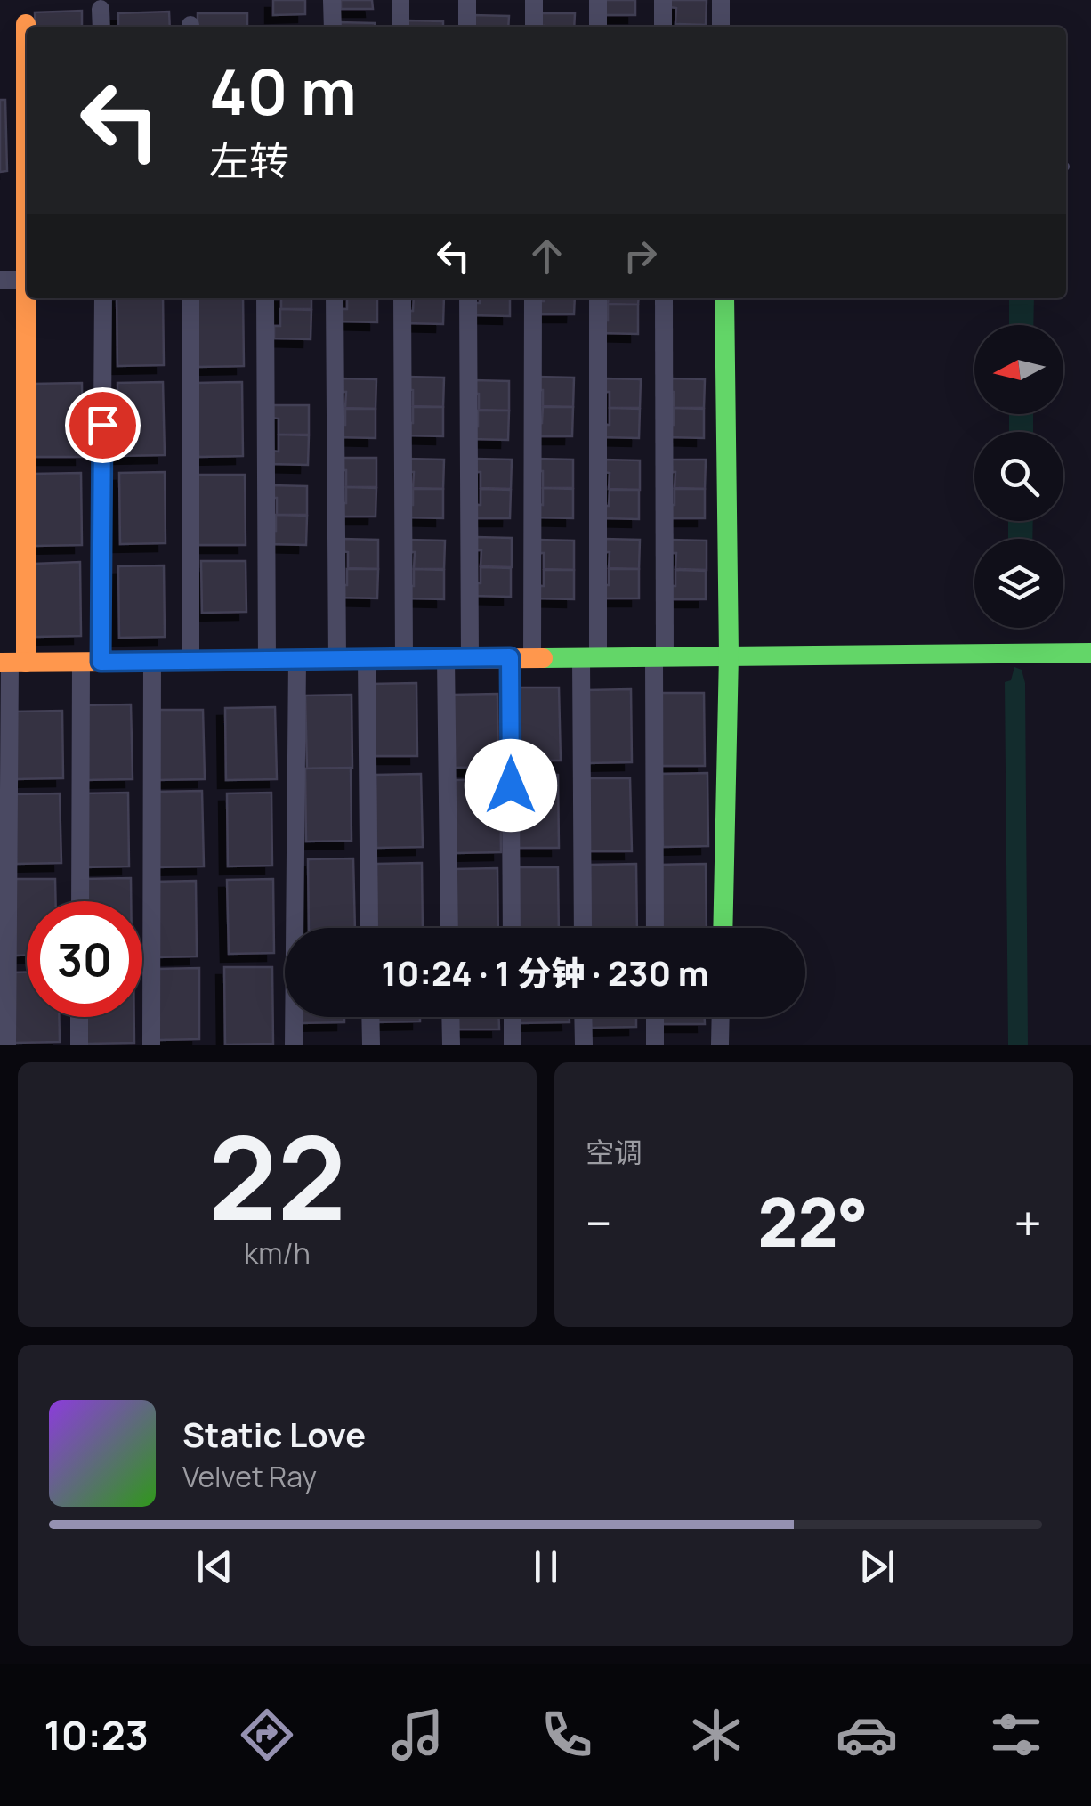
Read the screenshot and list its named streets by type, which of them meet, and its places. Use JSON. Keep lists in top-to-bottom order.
{
  "north": "left",
  "page": {
    "turn": ["40 m", "左转"],
    "limit": "30",
    "trip": "10:24 · 1 分钟 · 230 m",
    "tile": [
      ["22", "km/h"],
      "空调"
    ],
    "heat": ["−", "22°", "+"],
    "song": ["Static Love", "Velvet Ray"],
    "tabs": "10:23"
  }
}
